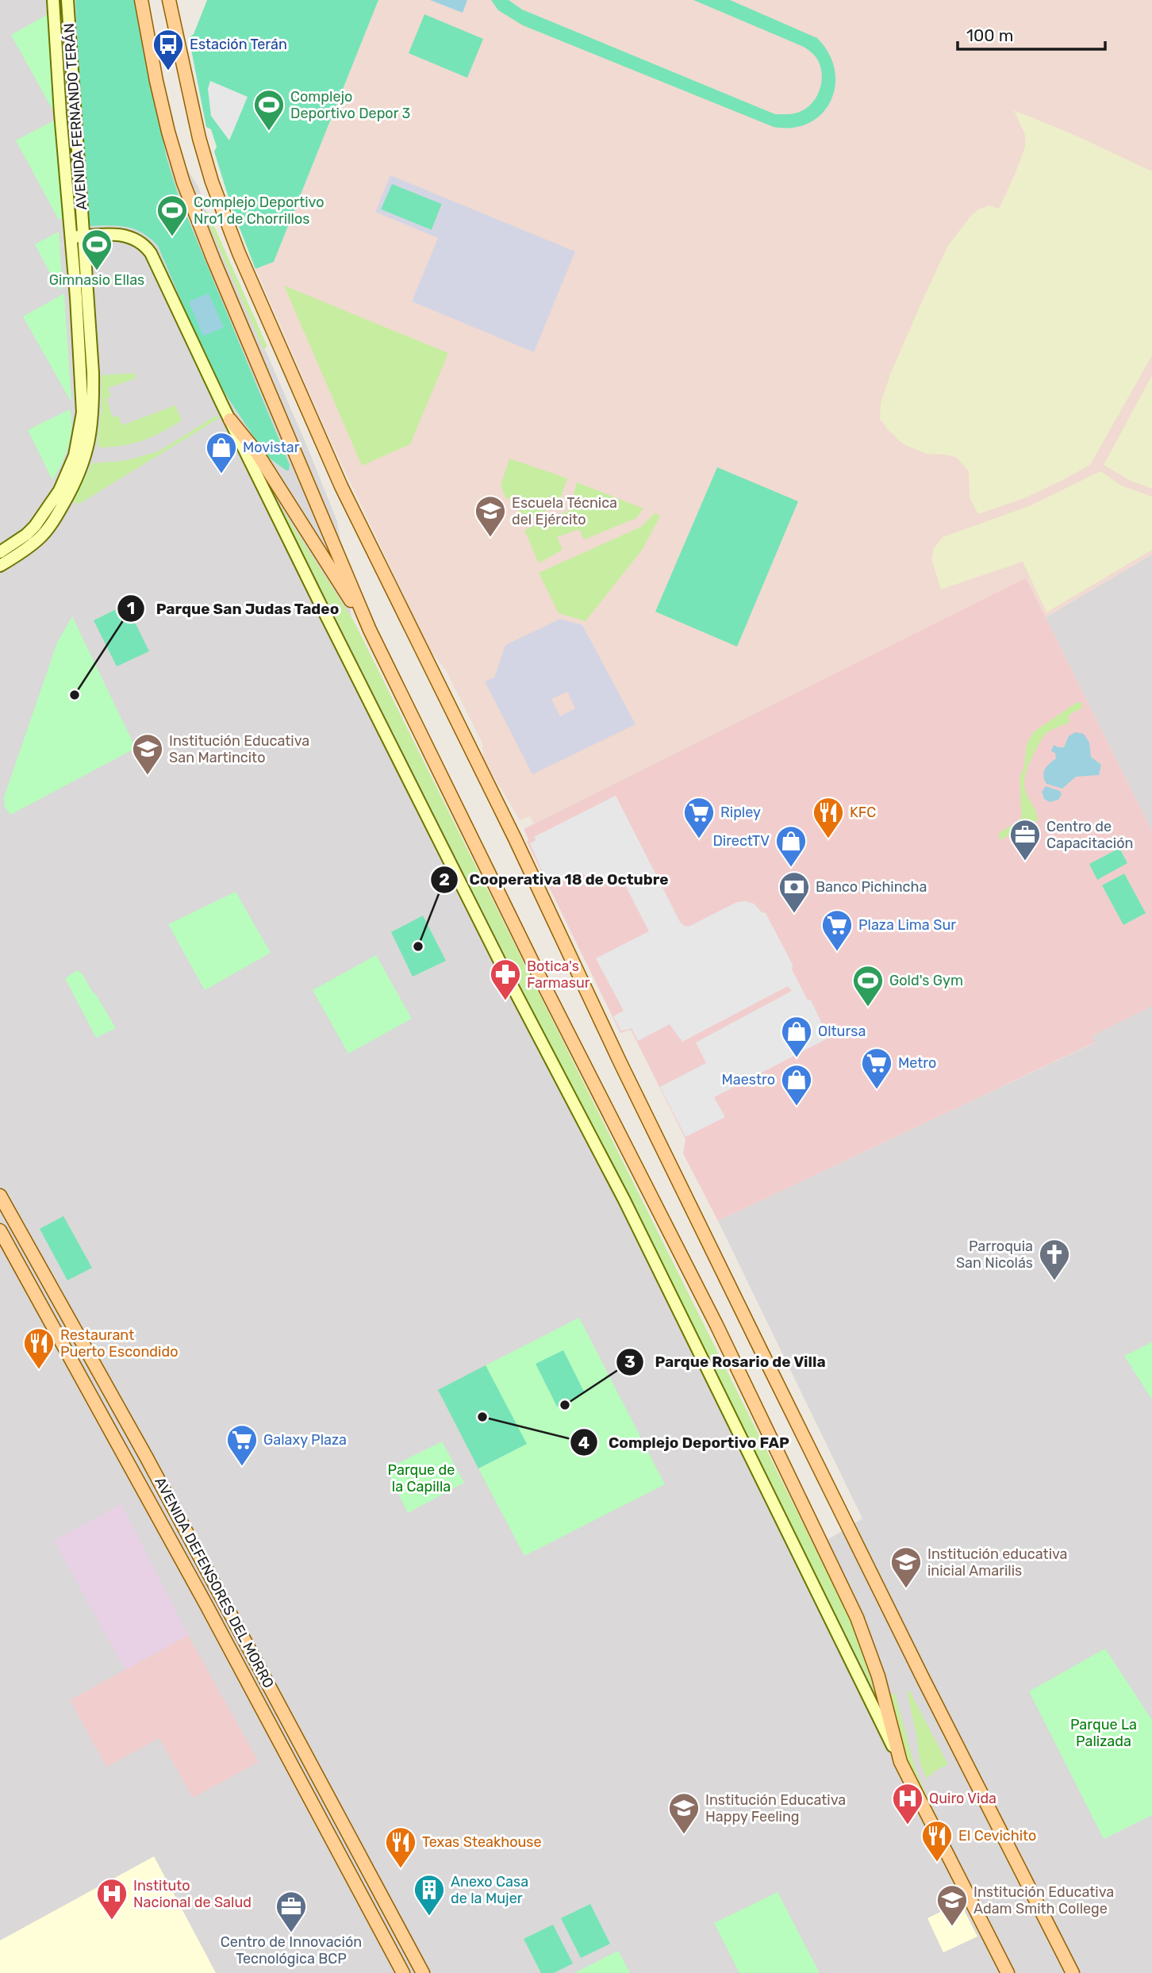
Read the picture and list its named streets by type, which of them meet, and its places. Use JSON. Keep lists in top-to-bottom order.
{
  "streets": {
    "main road": ["AVENIDA FERNANDO TERÁN", "AVENIDA DEFENSORES DEL MORRO"]
  },
  "parks": ["Parque de la Capilla", "Parque La Palizada"],
  "places": {
    "bus stop": ["Estación Terán"],
    "sports": [
      "Complejo Deportivo Depor 3",
      "Complejo Deportivo Nro1 de Chorrillos",
      "Gimnasio Ellas",
      "Gold's Gym"
    ],
    "shop": [
      "Movistar",
      "DirectTV",
      "Oltursa",
      "Maestro"
    ],
    "school or university": [
      "Escuela Técnica del Ejército",
      "Institución Educativa San Martincito",
      "Institución educativa inicial Amarilis",
      "Institución Educativa Happy Feeling",
      "Institución Educativa Adam Smith College"
    ],
    "other": [
      "Parque San Judas Tadeo",
      "Cooperativa 18 de Octubre",
      "Parque Rosario de Villa",
      "Complejo Deportivo FAP"
    ],
    "supermarket": [
      "Ripley",
      "Plaza Lima Sur",
      "Metro",
      "Galaxy Plaza"
    ],
    "restaurant": [
      "KFC",
      "Restaurant Puerto Escondido",
      "El Cevichito",
      "Texas Steakhouse"
    ],
    "office": ["Centro de Capacitación", "Centro de Innovación Tecnológica BCP"],
    "bank": ["Banco Pichincha"],
    "pharmacy": ["Botica's Farmasur"],
    "church": ["Parroquia San Nicolás"],
    "hospital": ["Quiro Vida", "Instituto Nacional de Salud"],
    "building": ["Anexo Casa de la Mujer"]
  },
  "scale_bar": "100 m"
}
